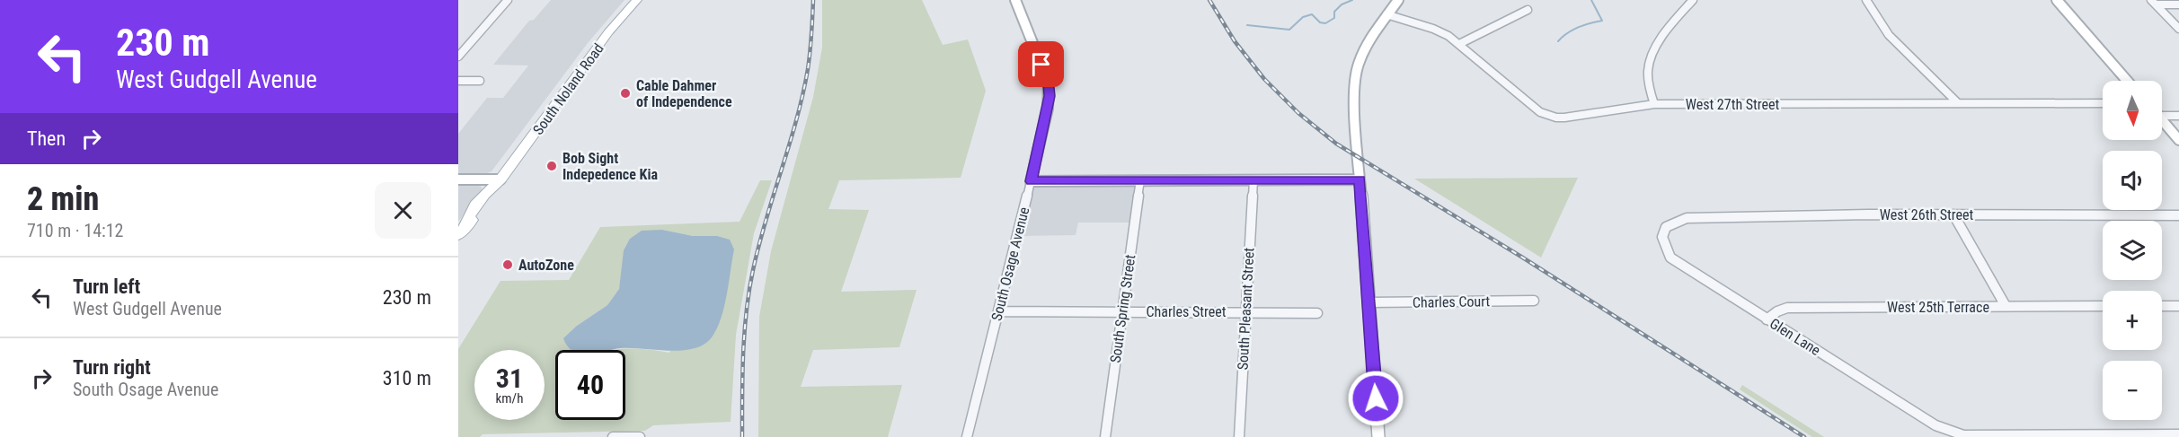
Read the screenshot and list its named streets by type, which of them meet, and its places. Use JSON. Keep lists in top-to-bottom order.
{
  "streets": {
    "main road": ["South Noland Road"],
    "street": [
      "West 27th Street",
      "West 26th Street",
      "South Osage Avenue",
      "Charles Court",
      "West 25th Terrace",
      "South Spring Street",
      "South Pleasant Street",
      "Charles Street",
      "Glen Lane"
    ]
  },
  "crossings": [
    ["West 26th Street", "Glen Lane"],
    ["South Osage Avenue", "Charles Street"],
    ["West 25th Terrace", "Glen Lane"],
    ["South Spring Street", "Charles Street"],
    ["South Pleasant Street", "Charles Street"]
  ],
  "places": ["Cable Dahmer of Independence", "Bob Sight Indepedence Kia", "AutoZone"],
  "north": "bottom",
  "page": {
    "turn": ["230 m", "West Gudgell Avenue"],
    "map_buttons": ["+", "−"],
    "then": "Then",
    "heading": ["2 min", "710 m · 14:12"],
    "list": [
      {
        "name": "Turn left",
        "note": "West Gudgell Avenue",
        "value": "230 m"
      },
      {
        "name": "Turn right",
        "note": "South Osage Avenue",
        "value": "310 m"
      }
    ],
    "speed": "31 km/h",
    "limit": "40"
  }
}
